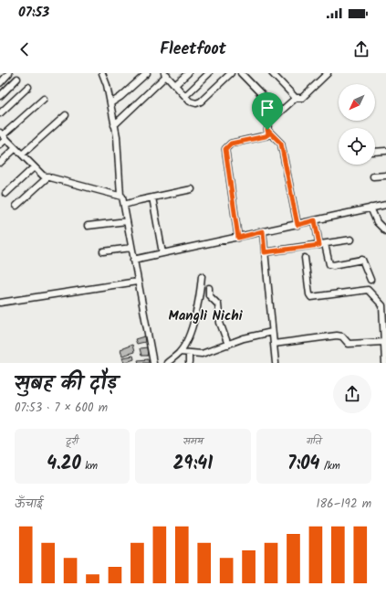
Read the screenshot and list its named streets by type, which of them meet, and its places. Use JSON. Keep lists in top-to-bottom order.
{
  "districts": ["Mangli Nichi"],
  "north": "bottom left",
  "page": {
    "status": "07:53",
    "header": "Fleetfoot",
    "heading": ["सुबह की दौड़", "07:53 · 7 × 600 m"],
    "stats": [
      ["दूरी", "4.20 km"],
      ["समय", "29:41"],
      ["गति", "7:04 /km"]
    ],
    "chart": ["ऊँचाई", "186–192 m"]
  }
}
